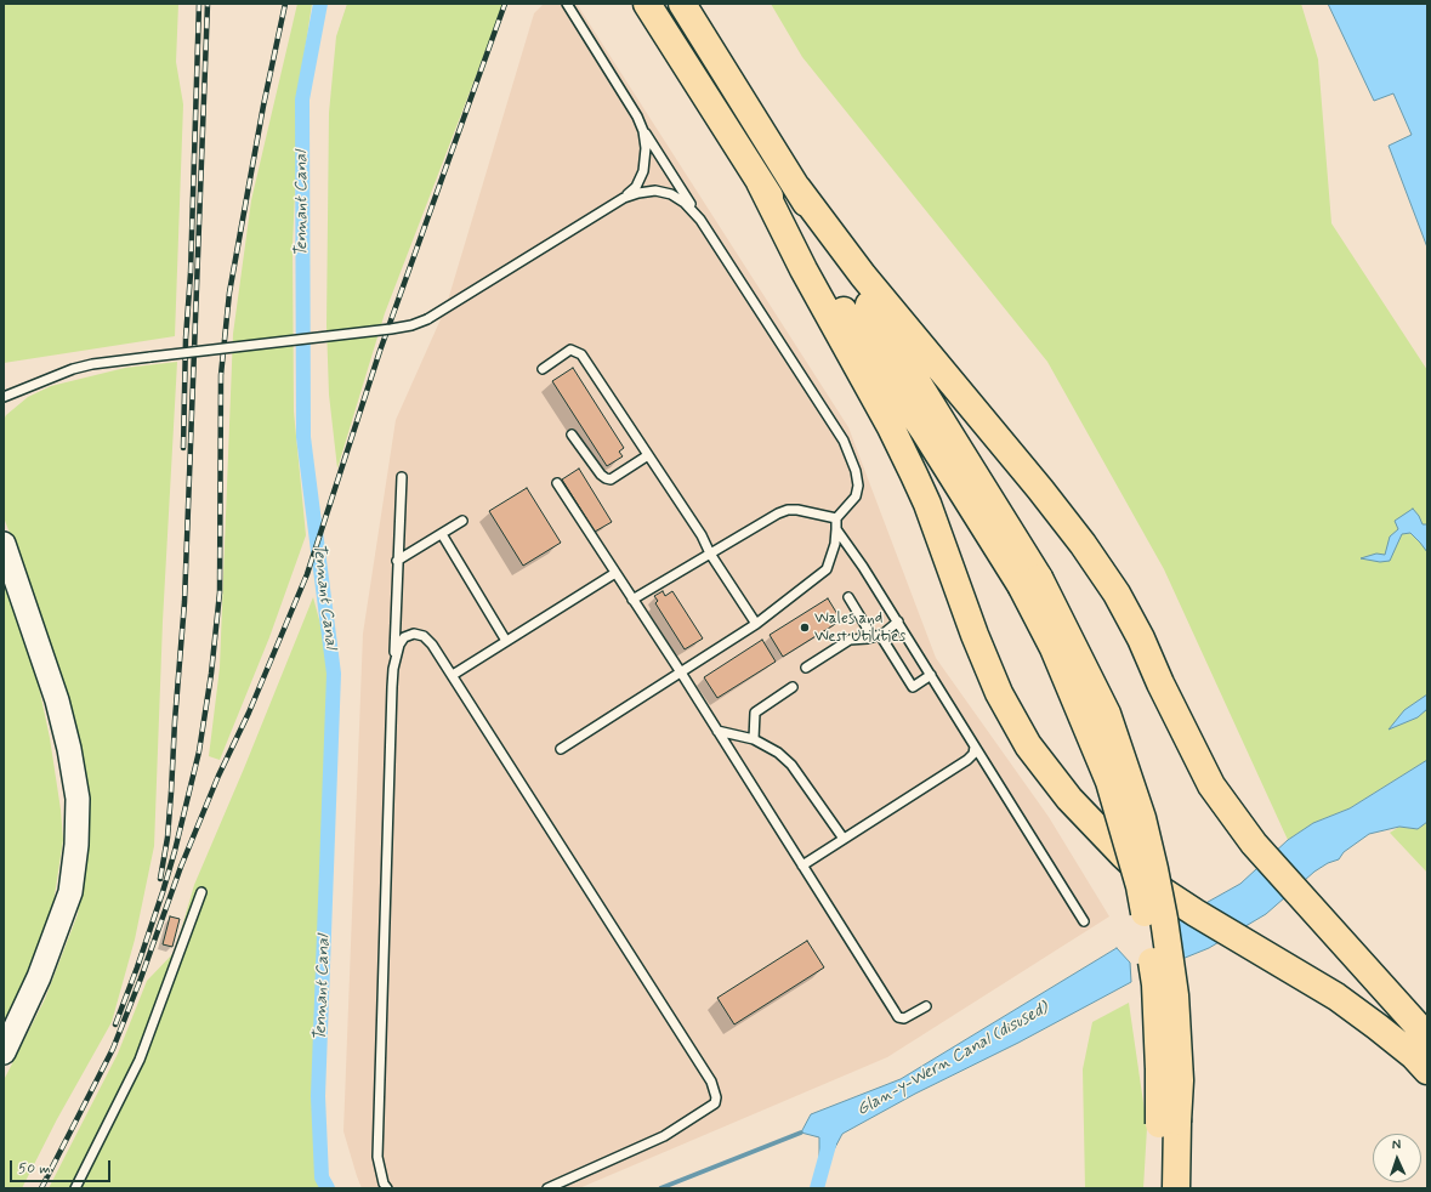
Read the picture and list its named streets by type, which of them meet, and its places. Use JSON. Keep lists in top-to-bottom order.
{
  "water": ["Tennant Canal", "Glan-y-Wern Canal (disused)"],
  "places": ["Wales and West Utilities"],
  "scale_bar": "50 m",
  "north": "top"
}
